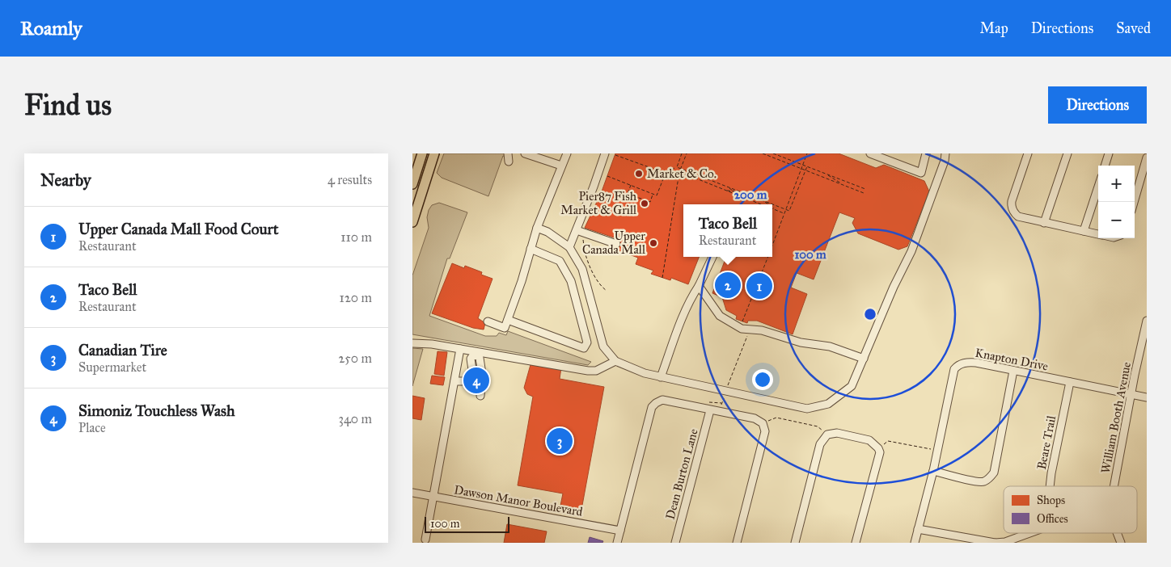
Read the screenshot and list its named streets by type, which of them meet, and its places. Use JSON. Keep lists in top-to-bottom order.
{
  "streets": {
    "street": [
      "Knapton Drive",
      "William Booth Avenue",
      "Beare Trail",
      "Dean Burton Lane",
      "Dawson Manor Boulevard"
    ]
  },
  "crossings": [
    ["Knapton Drive", "William Booth Avenue"],
    ["Knapton Drive", "Beare Trail"]
  ],
  "places": ["Market & Co.", "Pier87 Fish Market & Grill", "Upper Canada Mall"],
  "legend": ["Shops", "Offices"],
  "scale_bar": "100 m",
  "page": {
    "header": "Roamly",
    "nav": ["Map", "Directions", "Saved"],
    "buttons": "Directions",
    "title": "Find us",
    "heading": ["Nearby", "4 results"],
    "map_buttons": ["+", "−"],
    "popup": ["Taco Bell", "Restaurant"],
    "list": [
      {
        "mark": "1",
        "name": "Upper Canada Mall Food Court",
        "note": "Restaurant",
        "value": "110 m"
      },
      {
        "mark": "2",
        "name": "Taco Bell",
        "note": "Restaurant",
        "value": "120 m"
      },
      {
        "mark": "3",
        "name": "Canadian Tire",
        "note": "Supermarket",
        "value": "250 m"
      },
      {
        "mark": "4",
        "name": "Simoniz Touchless Wash",
        "note": "Place",
        "value": "340 m"
      }
    ],
    "pins": [
      "2",
      "1",
      "4",
      "3"
    ],
    "scale": "100 m"
  },
  "rings": ["200 m", "100 m"]
}
